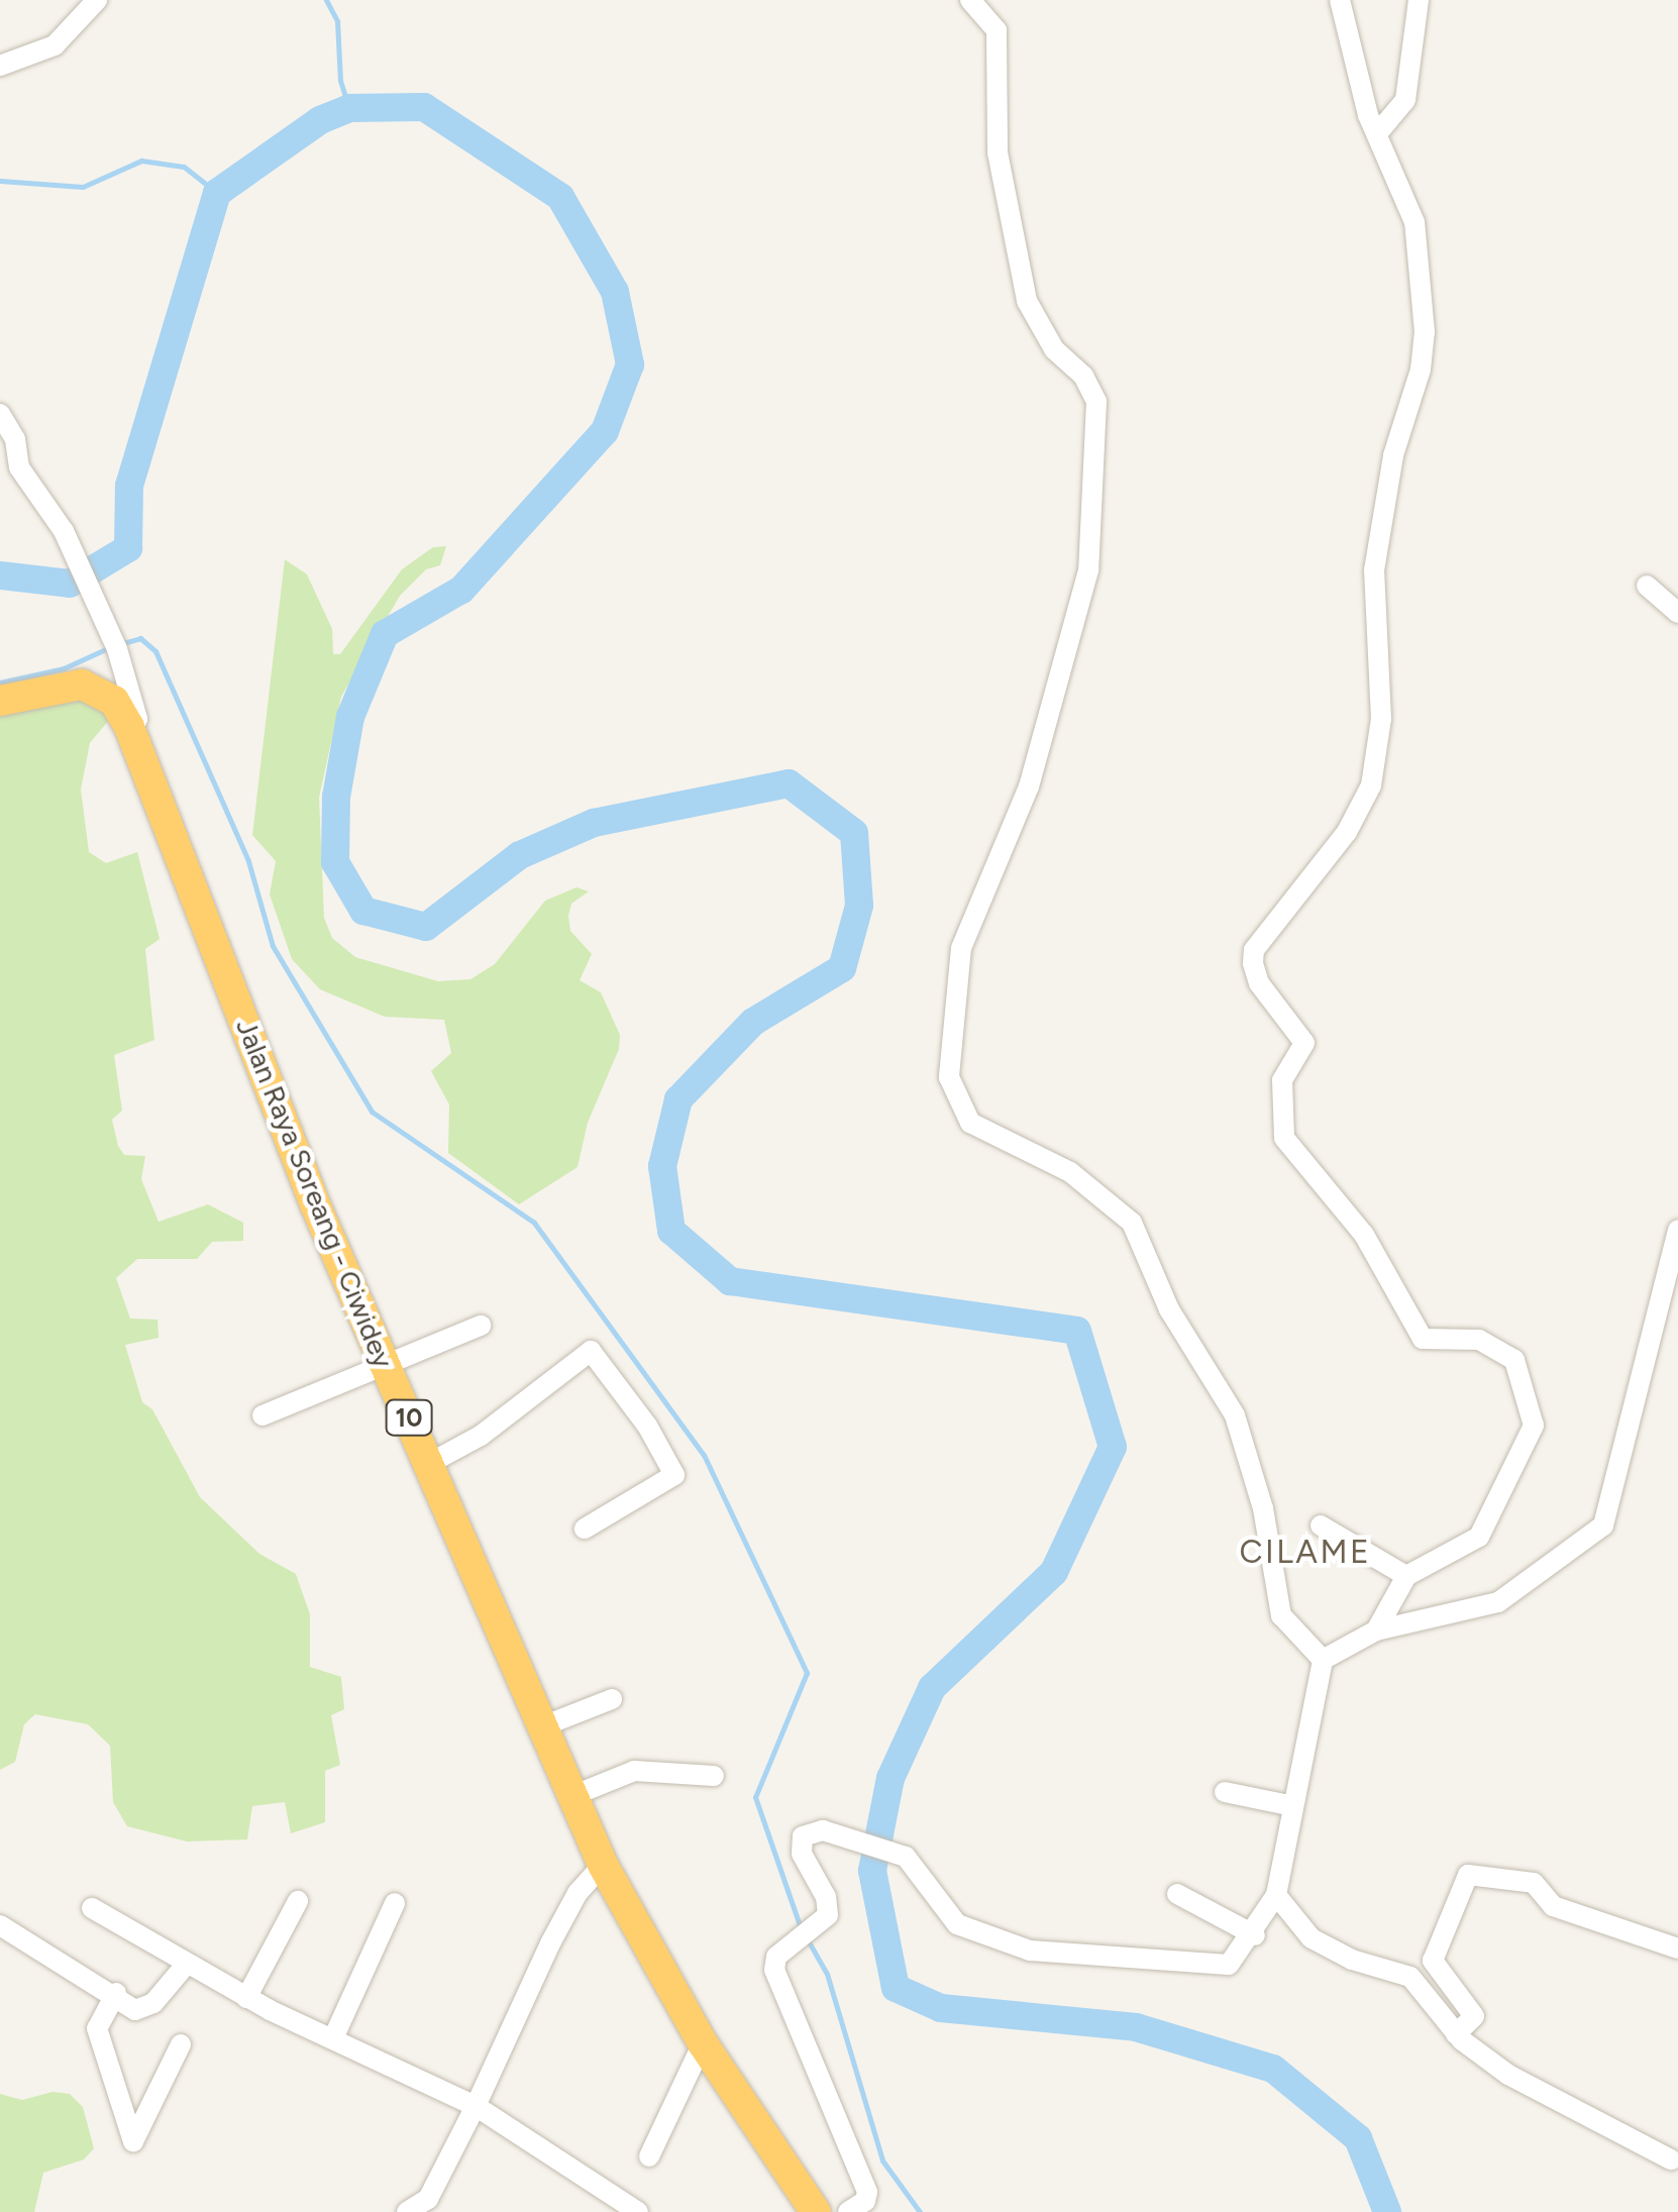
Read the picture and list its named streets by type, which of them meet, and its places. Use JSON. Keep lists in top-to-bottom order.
{
  "streets": {
    "highway": ["Jalan Raya Soreang - Ciwidey", "10"]
  },
  "districts": ["CILAME"]
}
